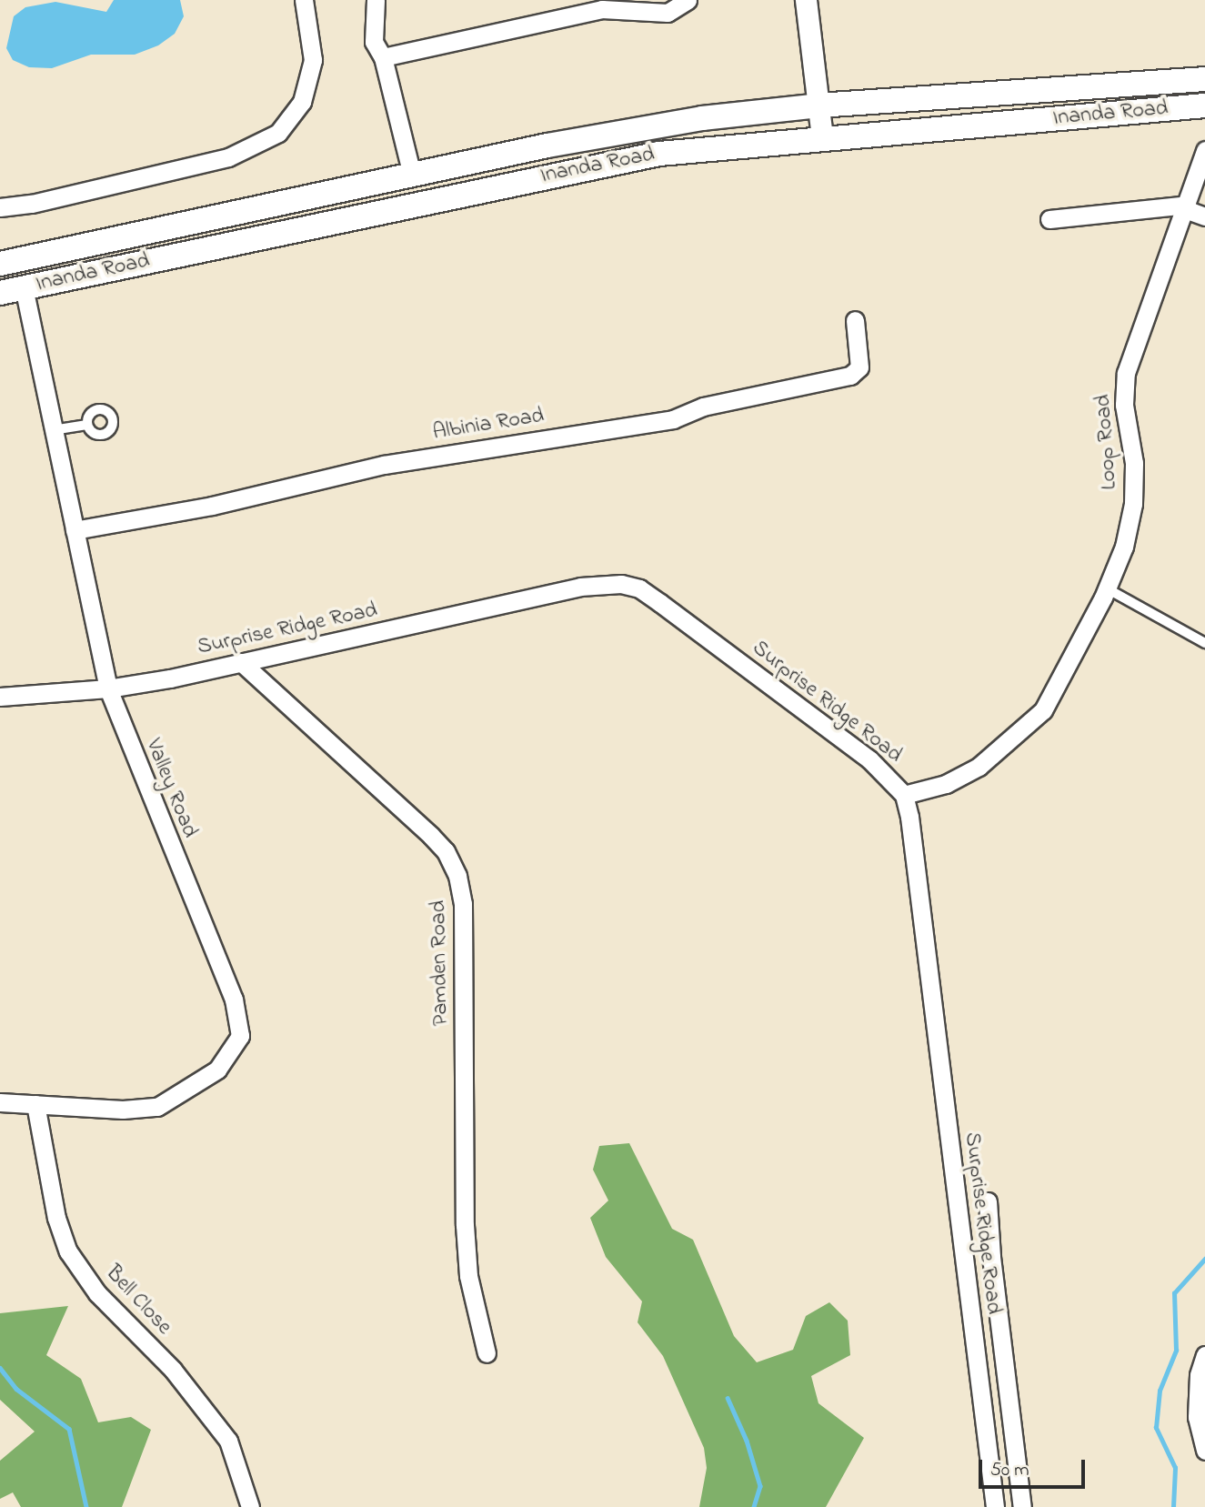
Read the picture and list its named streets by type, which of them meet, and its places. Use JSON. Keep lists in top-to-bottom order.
{
  "streets": {
    "main road": ["Inanda Road"],
    "street": [
      "Albinia Road",
      "Loop Road",
      "Surprise Ridge Road",
      "Valley Road",
      "Pamden Road",
      "Bell Close"
    ]
  },
  "crossings": [
    ["Inanda Road", "Valley Road"],
    ["Albinia Road", "Valley Road"],
    ["Loop Road", "Surprise Ridge Road"],
    ["Surprise Ridge Road", "Valley Road"],
    ["Surprise Ridge Road", "Pamden Road"],
    ["Valley Road", "Bell Close"]
  ],
  "scale_bar": "50 m"
}
